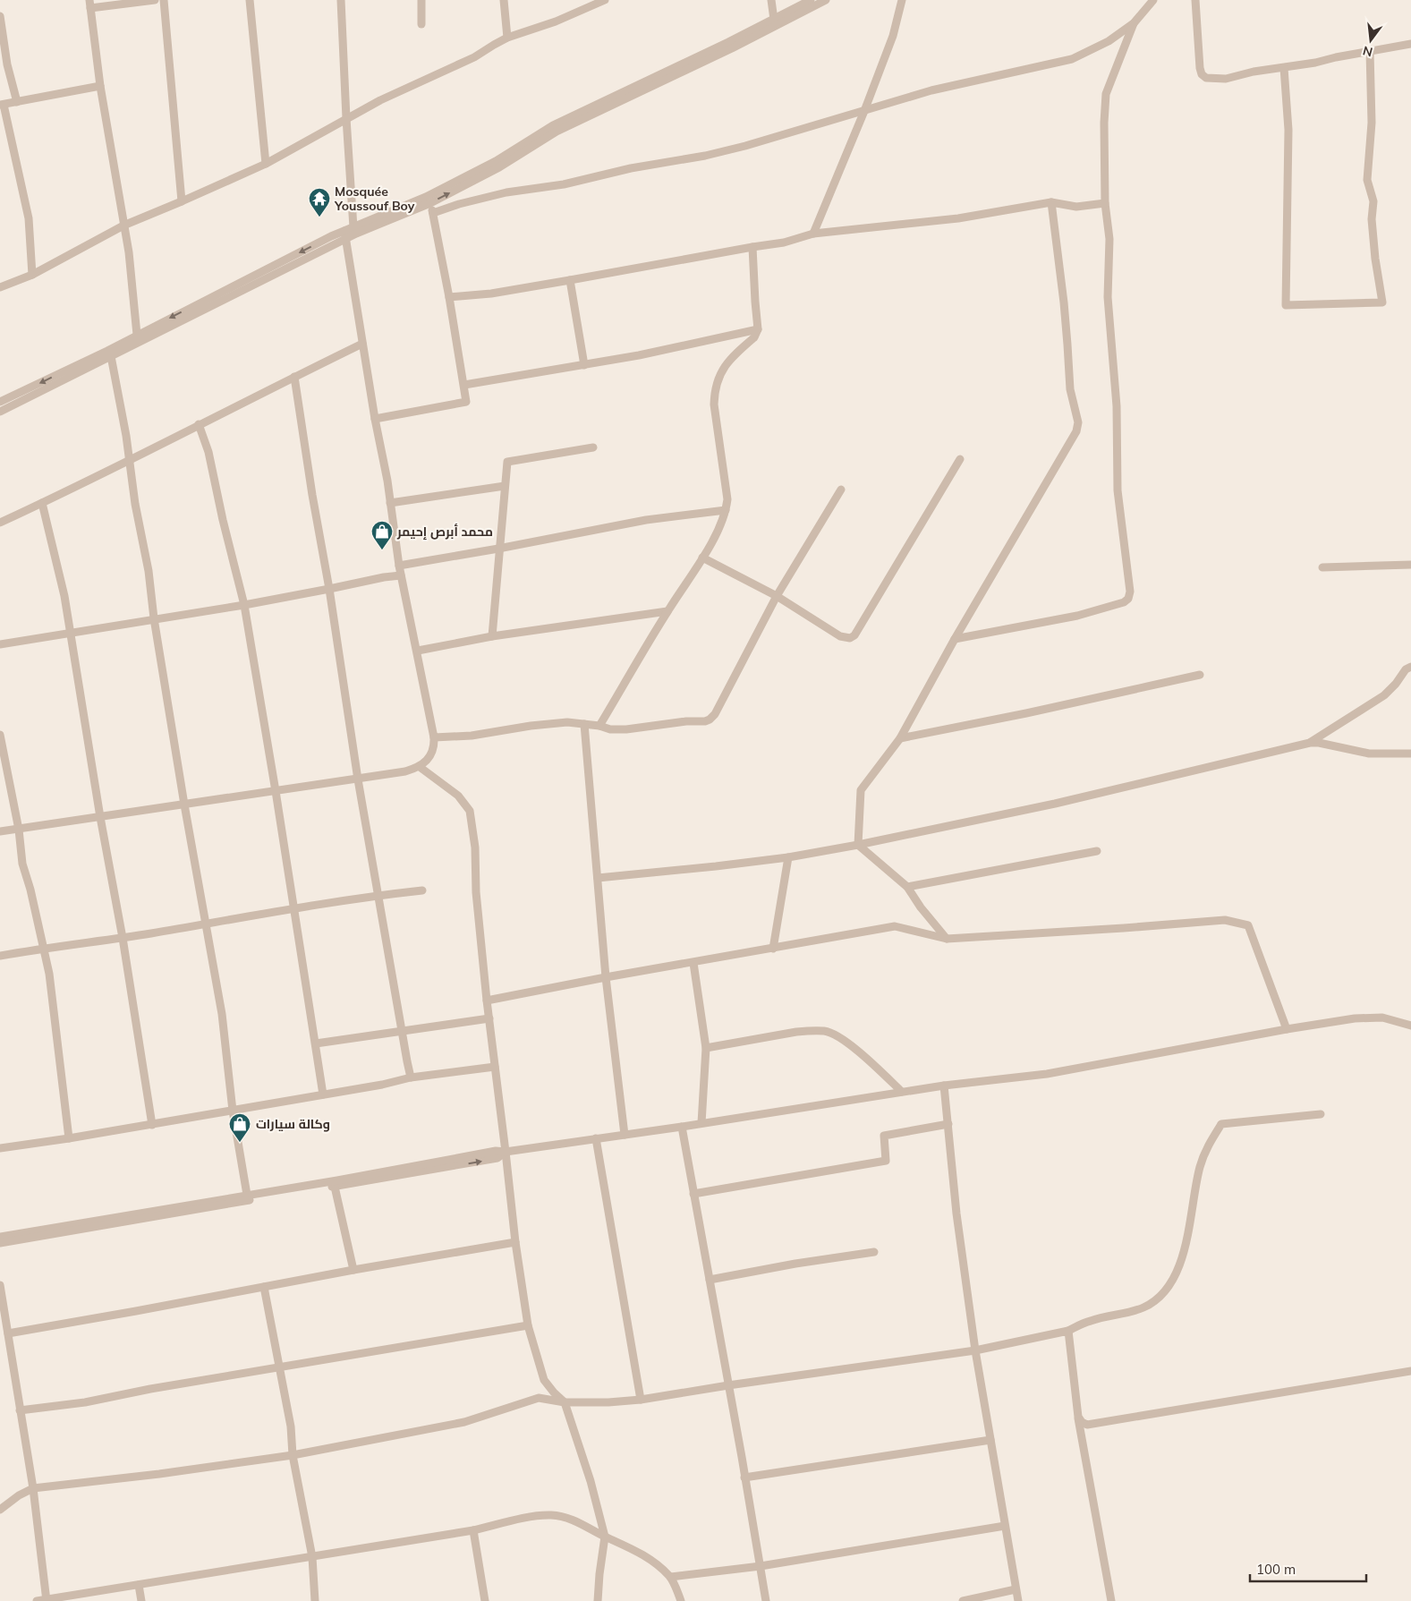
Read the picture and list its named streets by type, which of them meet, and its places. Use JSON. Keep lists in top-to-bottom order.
{
  "places": {
    "temple": ["Mosquée Youssouf Boy"],
    "shop": ["محمد أبرص إحيمر", "وكالة سيارات"]
  },
  "scale_bar": "100 m",
  "north": "bottom"
}
